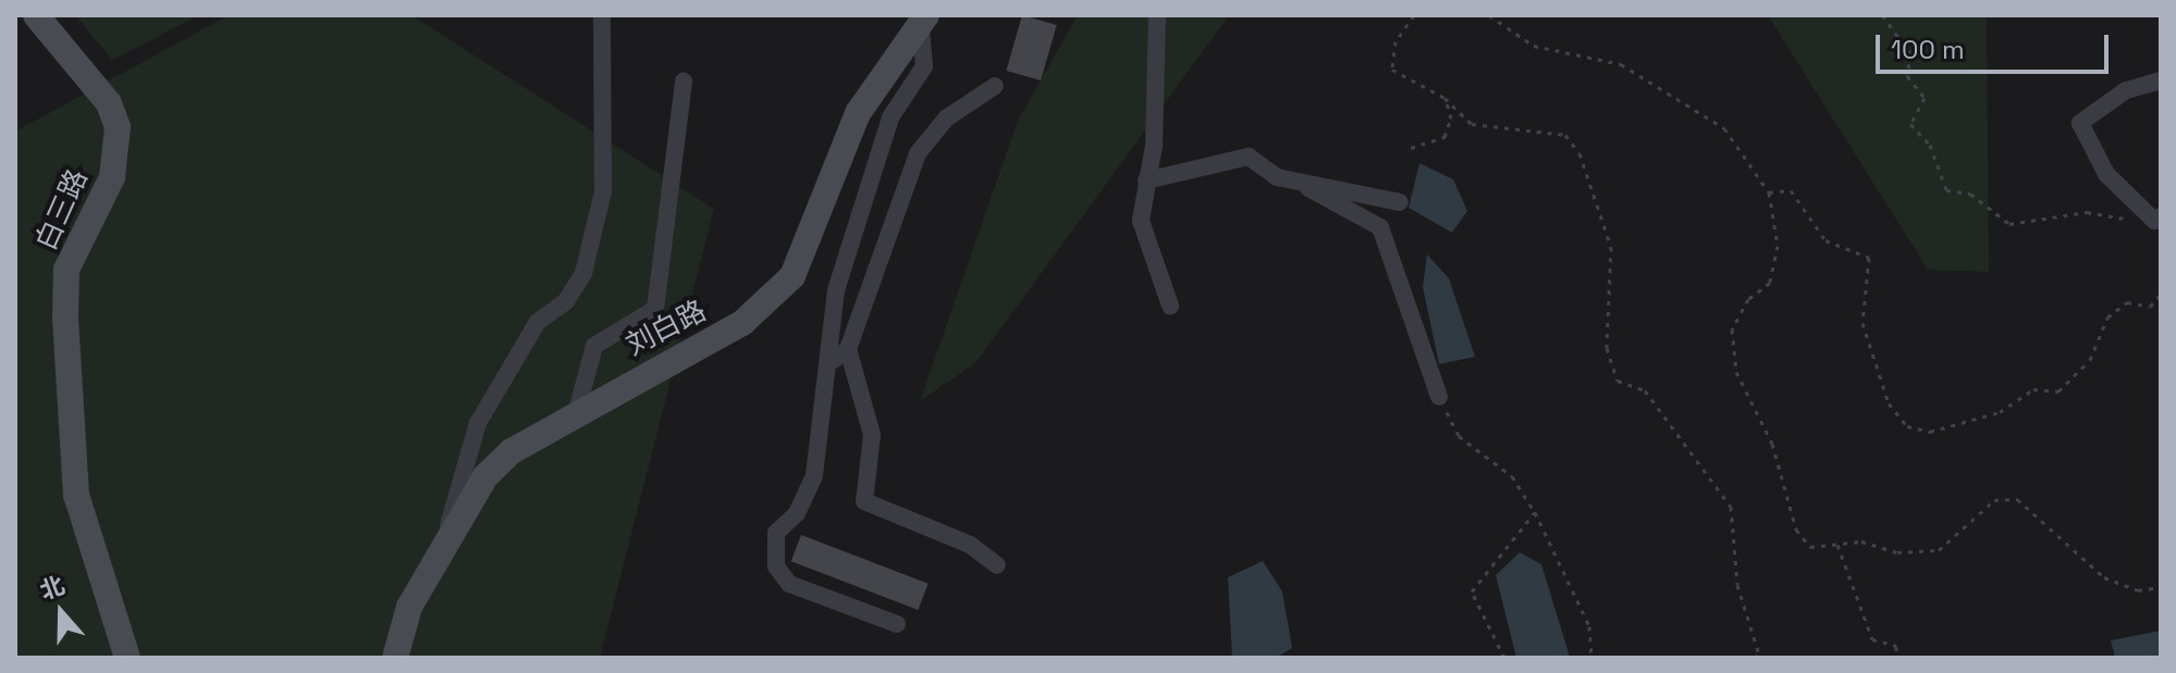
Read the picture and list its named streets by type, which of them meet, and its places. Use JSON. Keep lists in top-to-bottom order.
{
  "streets": {
    "street": ["白三路", "刘白路"]
  },
  "scale_bar": "100 m",
  "north": "top"
}
